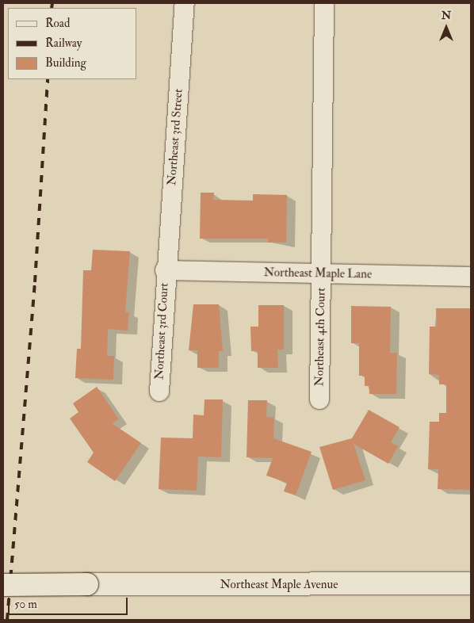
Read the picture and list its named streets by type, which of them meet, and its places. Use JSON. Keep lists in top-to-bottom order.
{
  "streets": {
    "main road": ["Northeast Maple Avenue"],
    "street": [
      "Northeast 3rd Street",
      "Northeast Maple Lane",
      "Northeast 3rd Court",
      "Northeast 4th Court"
    ]
  },
  "crossings": [
    ["Northeast 3rd Street", "Northeast Maple Lane"],
    ["Northeast 3rd Street", "Northeast 3rd Court"],
    ["Northeast Maple Lane", "Northeast 3rd Court"],
    ["Northeast Maple Lane", "Northeast 4th Court"]
  ],
  "legend": ["Road", "Railway", "Building"],
  "scale_bar": "50 m",
  "north": "top"
}
